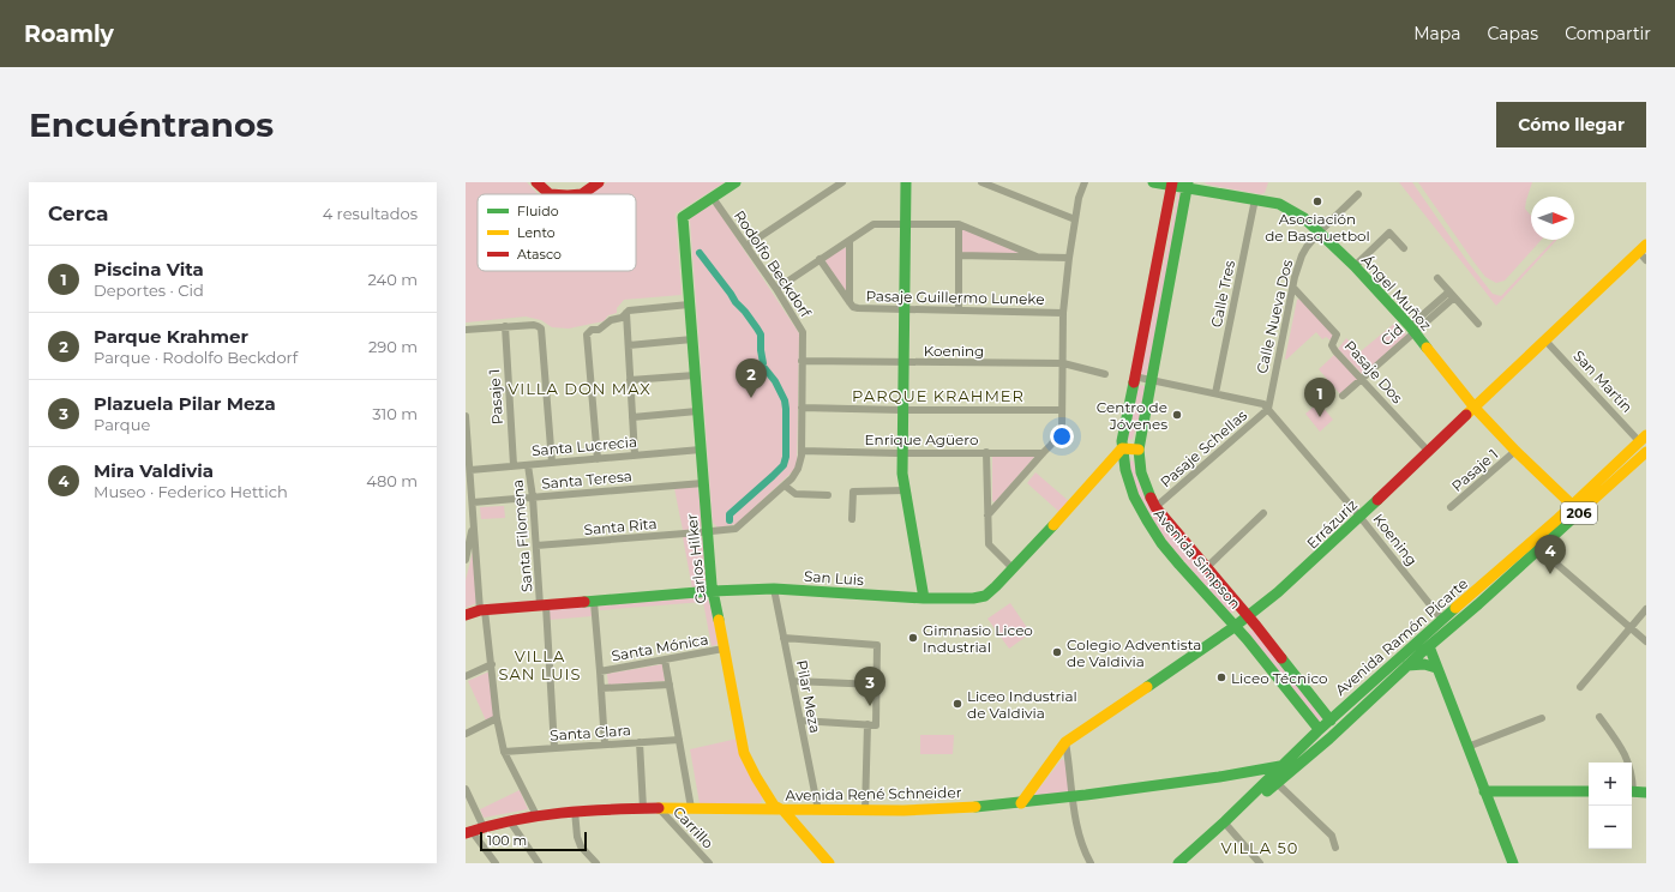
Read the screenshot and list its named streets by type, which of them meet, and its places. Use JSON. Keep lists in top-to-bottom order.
{
  "streets": {
    "main road": [
      "Ángel Muñoz",
      "206",
      "Errázuriz",
      "Carlos Hilker",
      "Avenida Simpson",
      "San Luis",
      "Avenida Ramón Picarte",
      "Avenida René Schneider"
    ],
    "street": [
      "Rodolfo Beckdorf",
      "Calle Tres",
      "Pasaje Guillermo Luneke",
      "Calle Nueva Dos",
      "Cid",
      "Koening",
      "Pasaje Dos",
      "San Martín",
      "Pasaje 1",
      "Enrique Agüero",
      "Santa Lucrecia",
      "Pasaje Schellas",
      "Santa Teresa",
      "Santa Rita",
      "Santa Filomena",
      "Santa Mónica",
      "Pilar Meza",
      "Santa Clara",
      "Carrillo"
    ]
  },
  "crossings": [
    ["Rodolfo Beckdorf", "Koening"],
    ["Rodolfo Beckdorf", "Enrique Agüero"],
    ["Rodolfo Beckdorf", "Santa Rita"],
    ["Rodolfo Beckdorf", "Carlos Hilker"],
    ["Ángel Muñoz", "Calle Tres"],
    ["Ángel Muñoz", "Calle Nueva Dos"],
    ["Ángel Muñoz", "Cid"],
    ["Ángel Muñoz", "Pasaje 1"],
    ["Ángel Muñoz", "Errázuriz"],
    ["Ángel Muñoz", "Avenida Simpson"],
    ["Ángel Muñoz", "Avenida Ramón Picarte"],
    ["Calle Tres", "Koening"],
    ["Calle Nueva Dos", "Koening"],
    ["Calle Nueva Dos", "Pasaje Dos"],
    ["Calle Nueva Dos", "Pasaje Schellas"],
    ["Cid", "Pasaje Dos"],
    ["Koening", "Pasaje Schellas"],
    ["Koening", "Errázuriz"],
    ["Koening", "Avenida Simpson"],
    ["Koening", "Avenida Ramón Picarte"],
    ["Pasaje Dos", "Errázuriz"],
    ["San Martín", "Errázuriz"],
    ["San Martín", "Avenida Ramón Picarte"],
    ["Pasaje 1", "Santa Lucrecia"],
    ["Santa Lucrecia", "Santa Filomena"],
    ["Santa Lucrecia", "Carlos Hilker"],
    ["Pasaje Schellas", "Avenida Simpson"],
    ["Santa Teresa", "Santa Filomena"],
    ["Santa Teresa", "Carlos Hilker"],
    ["Errázuriz", "Avenida Simpson"],
    ["Errázuriz", "Avenida René Schneider"],
    ["Santa Rita", "Santa Filomena"],
    ["Santa Rita", "Carlos Hilker"],
    ["Santa Filomena", "San Luis"],
    ["Santa Filomena", "Santa Clara"],
    ["Carlos Hilker", "San Luis"],
    ["Carlos Hilker", "Santa Mónica"],
    ["Carlos Hilker", "Avenida René Schneider"],
    ["Avenida Simpson", "San Luis"],
    ["Avenida Simpson", "Avenida Ramón Picarte"],
    ["San Luis", "Pilar Meza"],
    ["Avenida Ramón Picarte", "Avenida René Schneider"],
    ["Pilar Meza", "Avenida René Schneider"],
    ["Avenida René Schneider", "Carrillo"]
  ],
  "districts": [
    "VILLA DON MAX",
    "PARQUE KRAHMER",
    "VILLA SAN LUIS",
    "VILLA 50"
  ],
  "places": [
    "Asociación de Basquetbol",
    "Centro de Jóvenes",
    "Gimnasio Liceo Industrial",
    "Colegio Adventista de Valdivia",
    "Liceo Técnico",
    "Liceo Industrial de Valdivia"
  ],
  "legend": ["Fluido", "Lento", "Atasco"],
  "scale_bar": "100 m",
  "north": "right",
  "page": {
    "header": "Roamly",
    "nav": ["Mapa", "Capas", "Compartir"],
    "buttons": "Cómo llegar",
    "title": "Encuéntranos",
    "heading": ["Cerca", "4 resultados"],
    "list": [
      {
        "mark": "1",
        "name": "Piscina Vita",
        "note": "Deportes · Cid",
        "value": "240 m"
      },
      {
        "mark": "2",
        "name": "Parque Krahmer",
        "note": "Parque · Rodolfo Beckdorf",
        "value": "290 m"
      },
      {
        "mark": "3",
        "name": "Plazuela Pilar Meza",
        "note": "Parque",
        "value": "310 m"
      },
      {
        "mark": "4",
        "name": "Mira Valdivia",
        "note": "Museo · Federico Hettich",
        "value": "480 m"
      }
    ],
    "pins": [
      "2",
      "1",
      "4",
      "3"
    ],
    "map_buttons": ["+", "−"],
    "scale": "100 m"
  }
}
